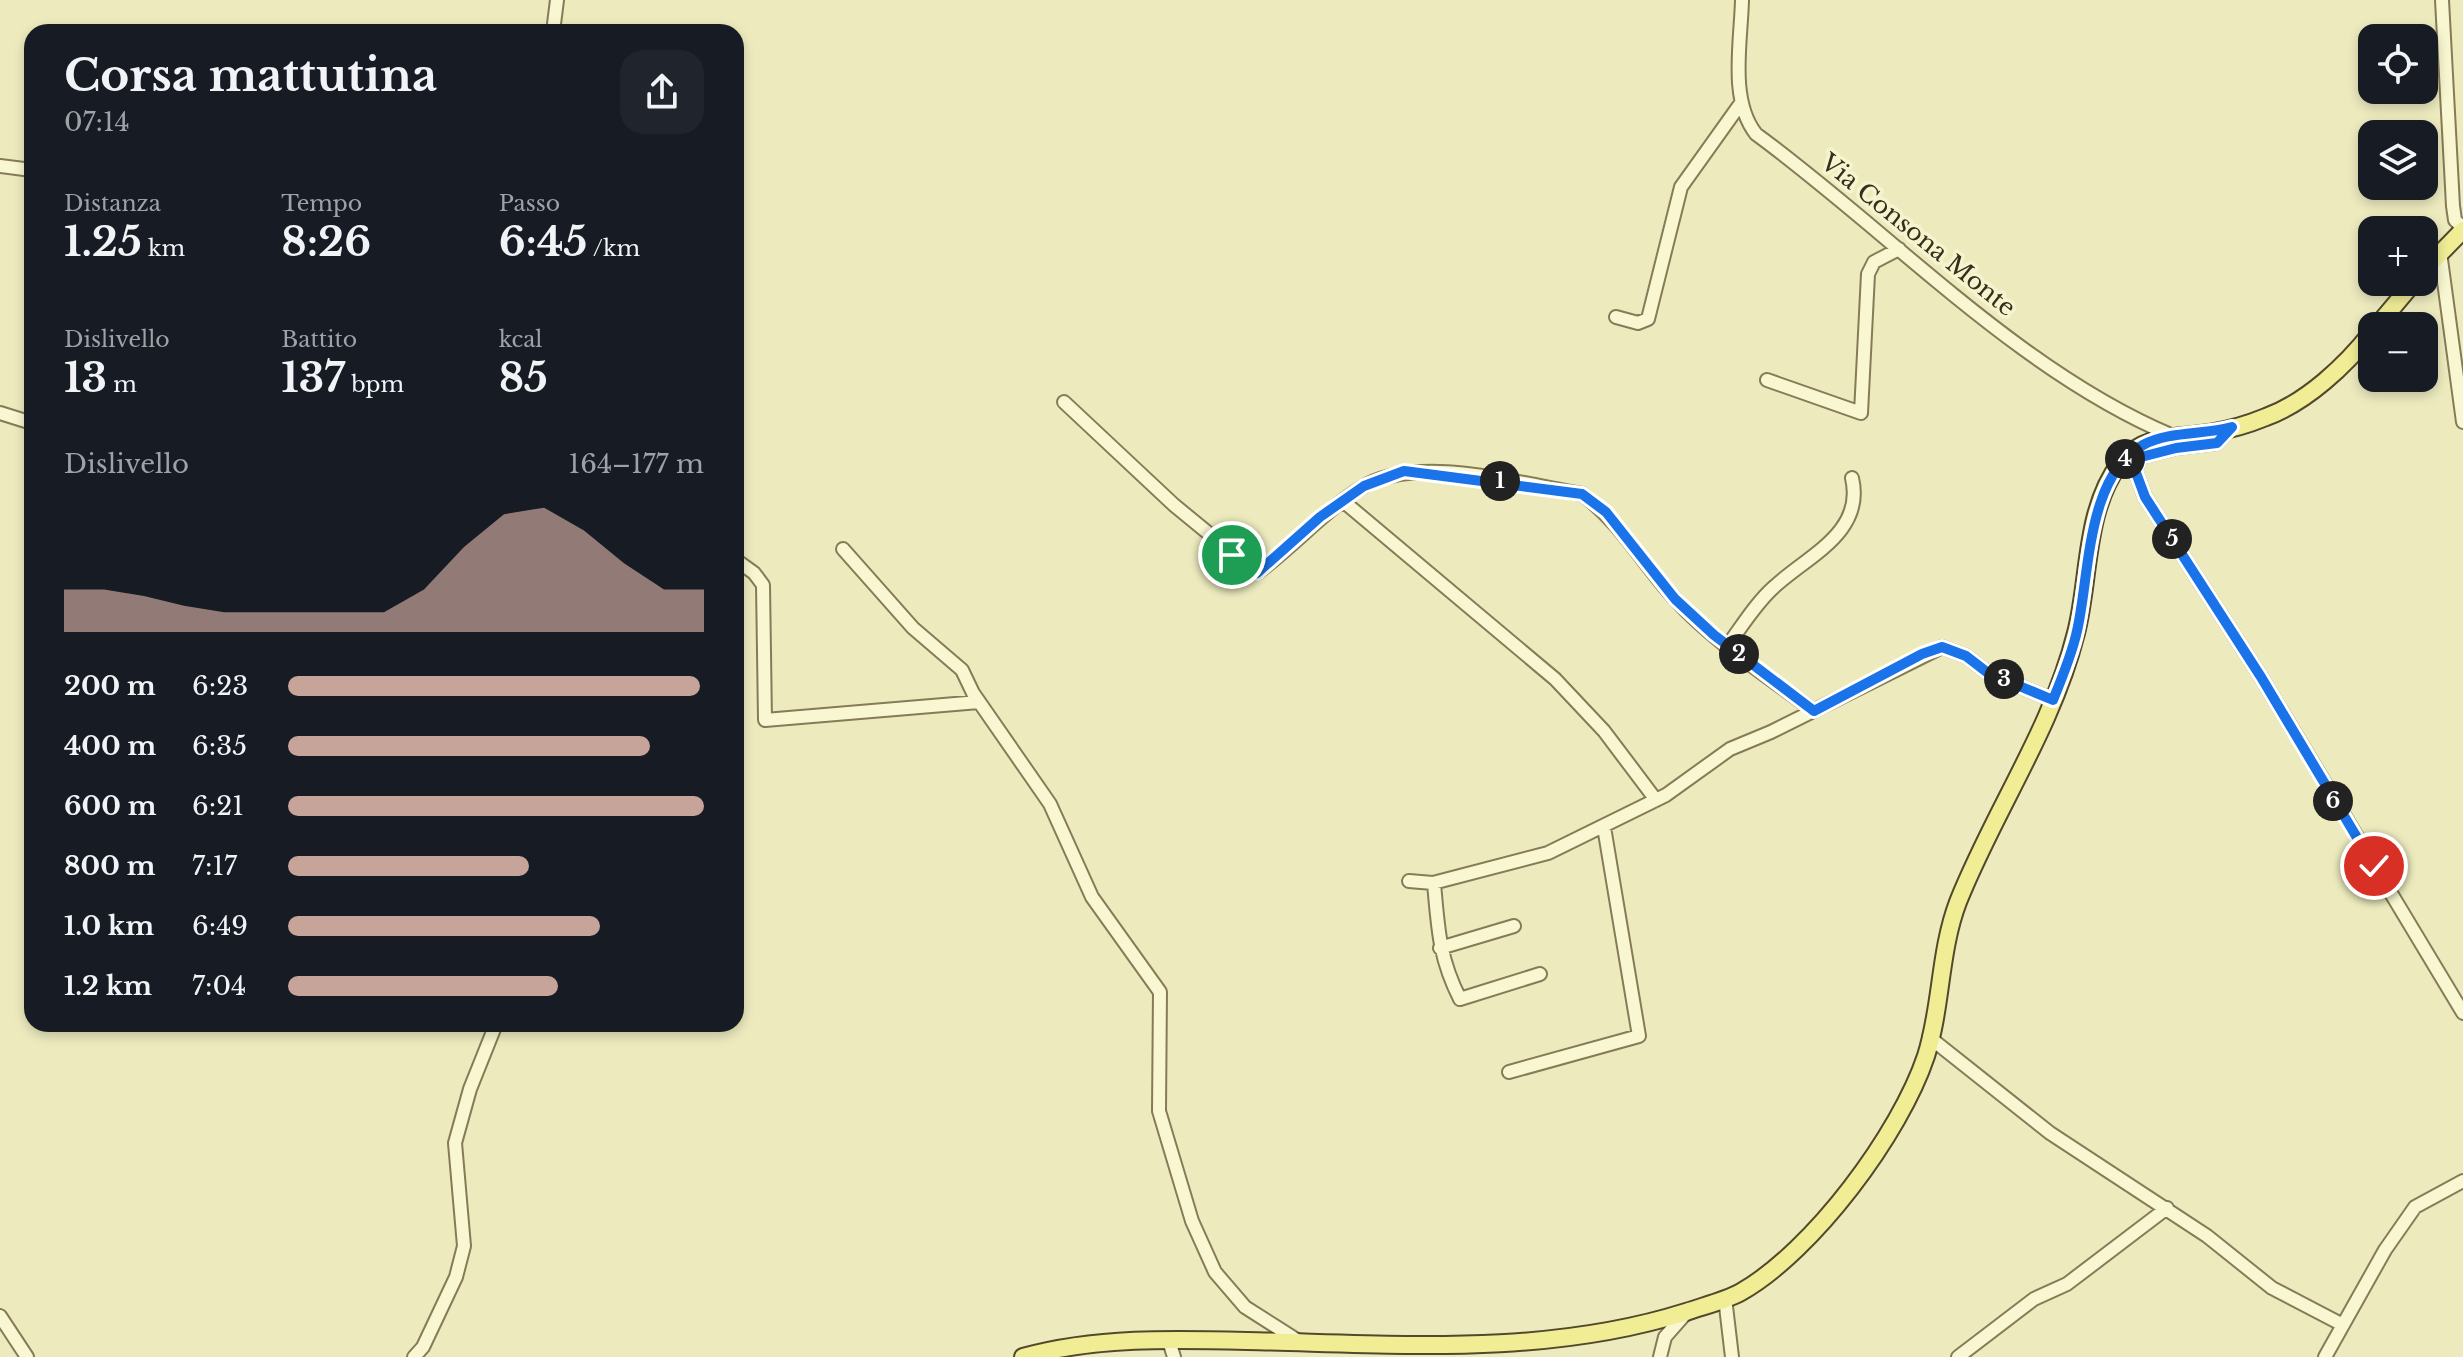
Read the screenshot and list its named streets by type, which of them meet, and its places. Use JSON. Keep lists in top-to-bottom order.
{
  "streets": {
    "street": ["Via Consona Monte"]
  },
  "page": {
    "map_buttons": ["+", "−"],
    "heading": ["Corsa mattutina", "07:14"],
    "stats": [
      ["Distanza", "1.25 km"],
      ["Tempo", "8:26"],
      ["Passo", "6:45 /km"],
      ["Dislivello", "13 m"],
      ["Battito", "137 bpm"],
      ["kcal", "85"]
    ],
    "chart": ["Dislivello", "164–177 m"],
    "pins": [
      "4",
      "1",
      "5",
      "2",
      "3",
      "6"
    ],
    "list": [
      {
        "name": "200 m",
        "note": "6:23"
      },
      {
        "name": "400 m",
        "note": "6:35"
      },
      {
        "name": "600 m",
        "note": "6:21"
      },
      {
        "name": "800 m",
        "note": "7:17"
      },
      {
        "name": "1.0 km",
        "note": "6:49"
      },
      {
        "name": "1.2 km",
        "note": "7:04"
      }
    ]
  }
}
